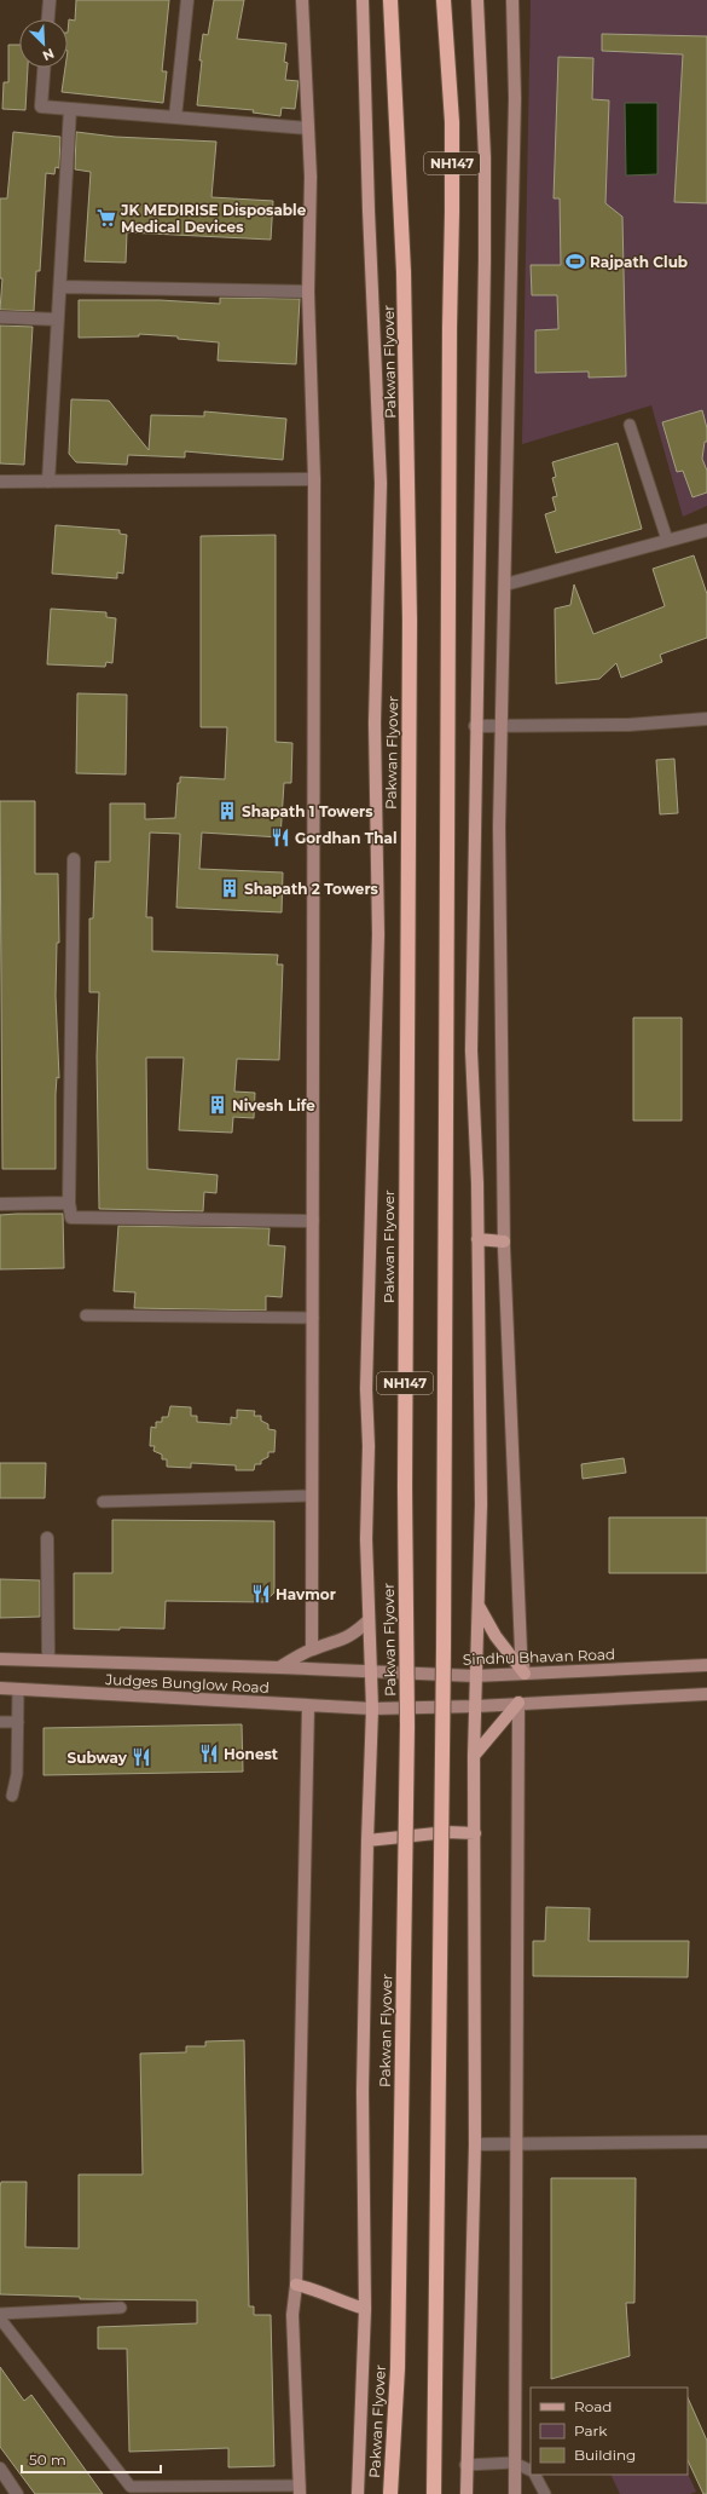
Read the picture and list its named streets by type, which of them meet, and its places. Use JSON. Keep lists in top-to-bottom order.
{
  "streets": {
    "highway": ["NH147", "Pakwan Flyover"],
    "street": ["Sindhu Bhavan Road", "Judges Bunglow Road"]
  },
  "crossings": [
    ["Sindhu Bhavan Road", "Judges Bunglow Road"]
  ],
  "places": {
    "supermarket": ["JK MEDIRISE Disposable Medical Devices"],
    "sports": ["Rajpath Club"],
    "building": ["Shapath 1 Towers", "Shapath 2 Towers", "Nivesh Life"],
    "restaurant": [
      "Gordhan Thal",
      "Havmor",
      "Honest",
      "Subway"
    ]
  },
  "legend": ["Road", "Park", "Building"],
  "scale_bar": "50 m",
  "north": "bottom right"
}
